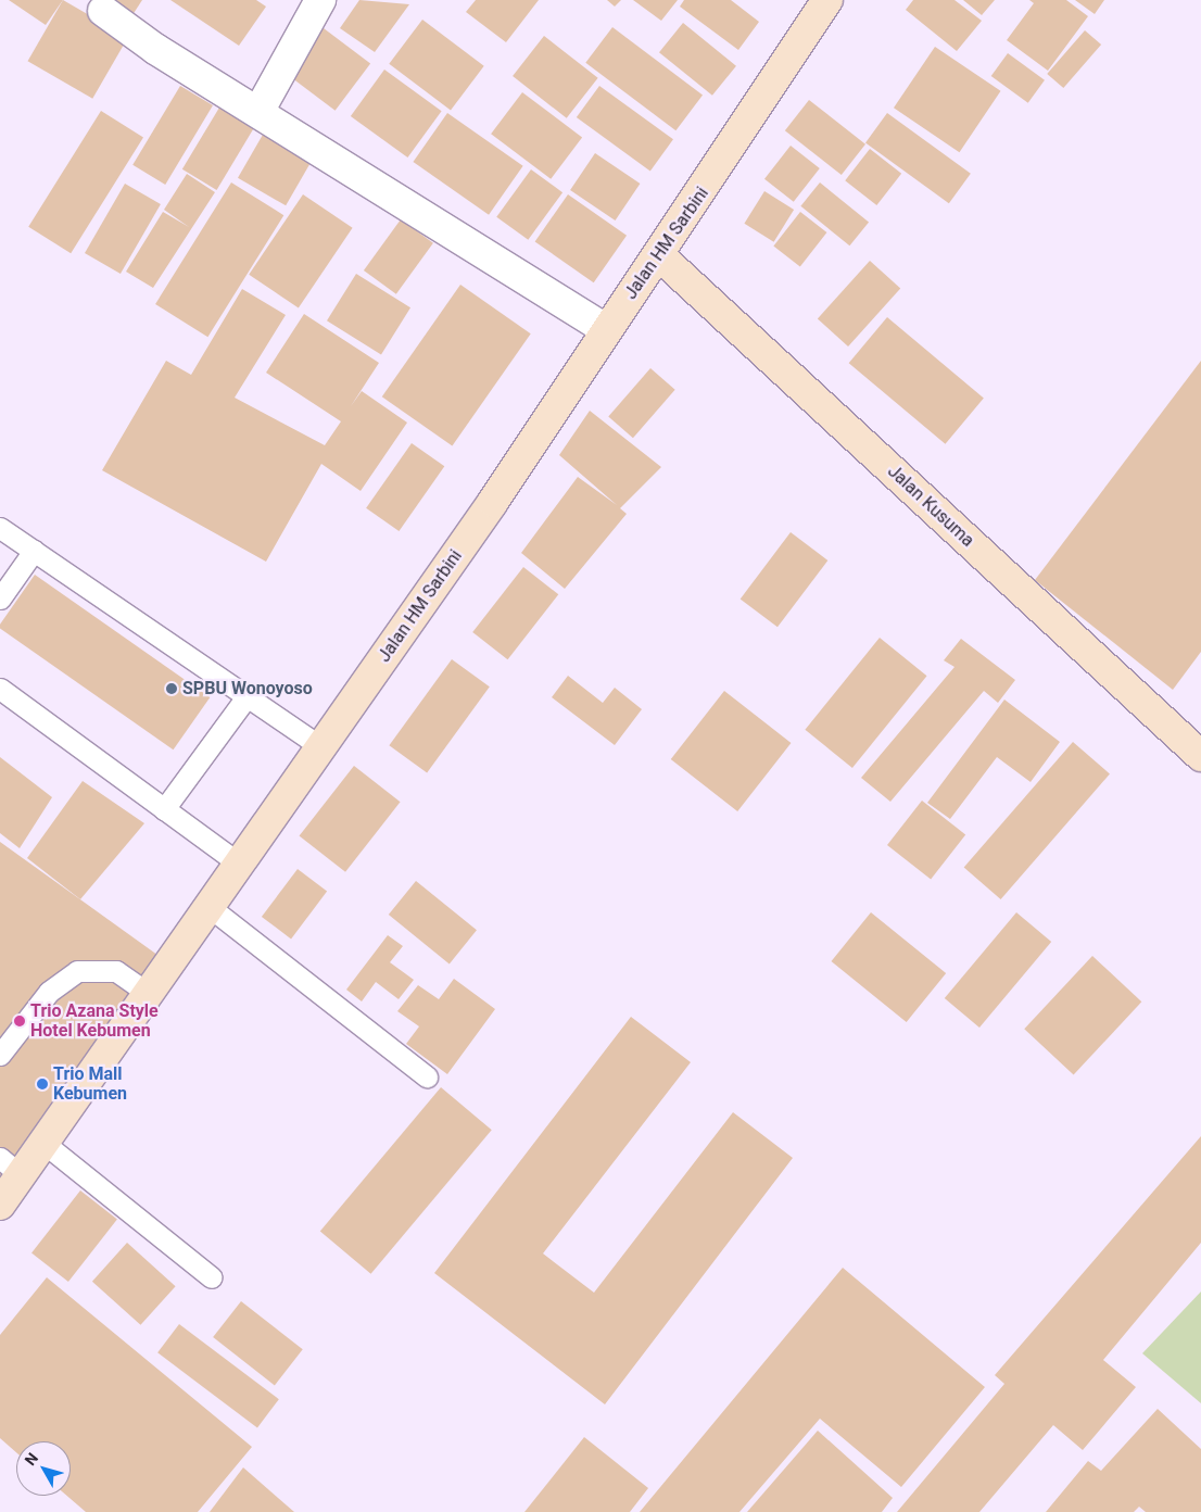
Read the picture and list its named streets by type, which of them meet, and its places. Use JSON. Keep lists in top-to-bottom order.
{
  "streets": {
    "main road": ["Jalan HM Sarbini", "Jalan Kusuma"]
  },
  "crossings": [
    ["Jalan HM Sarbini", "Jalan Kusuma"]
  ],
  "places": ["SPBU Wonoyoso", "Trio Azana Style Hotel Kebumen", "Trio Mall Kebumen"],
  "north": "top left"
}
